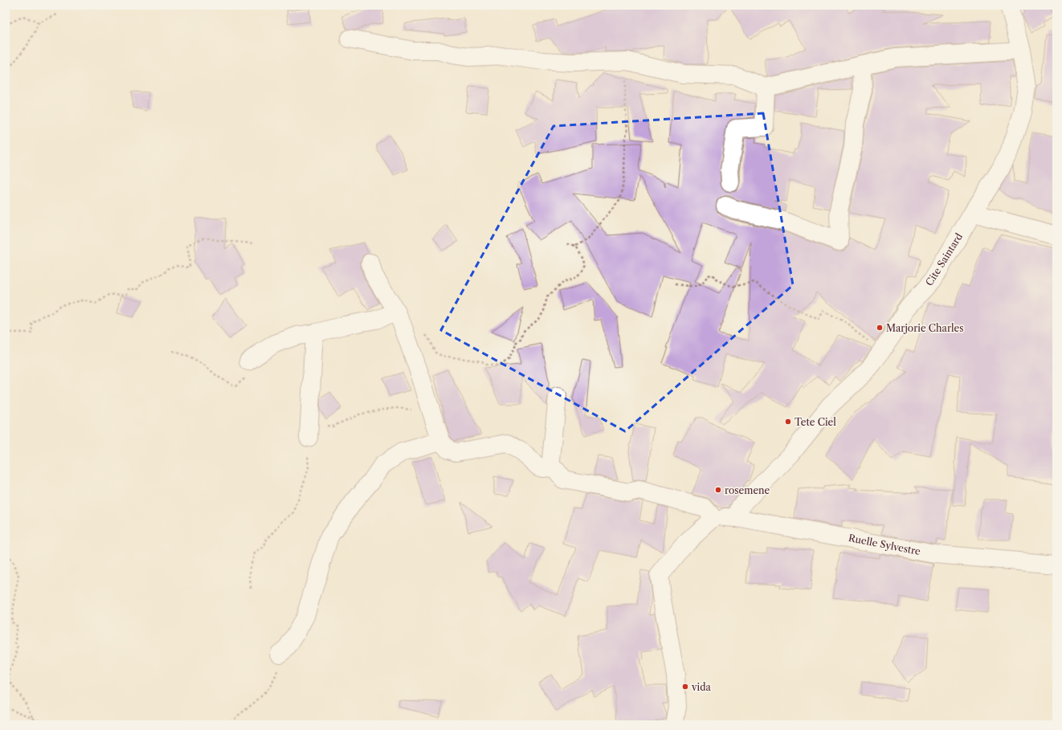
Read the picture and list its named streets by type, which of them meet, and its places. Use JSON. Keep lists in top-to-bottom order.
{
  "streets": {
    "street": ["Cite Saintard", "Ruelle Sylvestre"]
  },
  "crossings": [
    ["Cite Saintard", "Ruelle Sylvestre"]
  ],
  "places": [
    "Marjorie Charles",
    "Tete Ciel",
    "rosemene",
    "vida"
  ]
}
